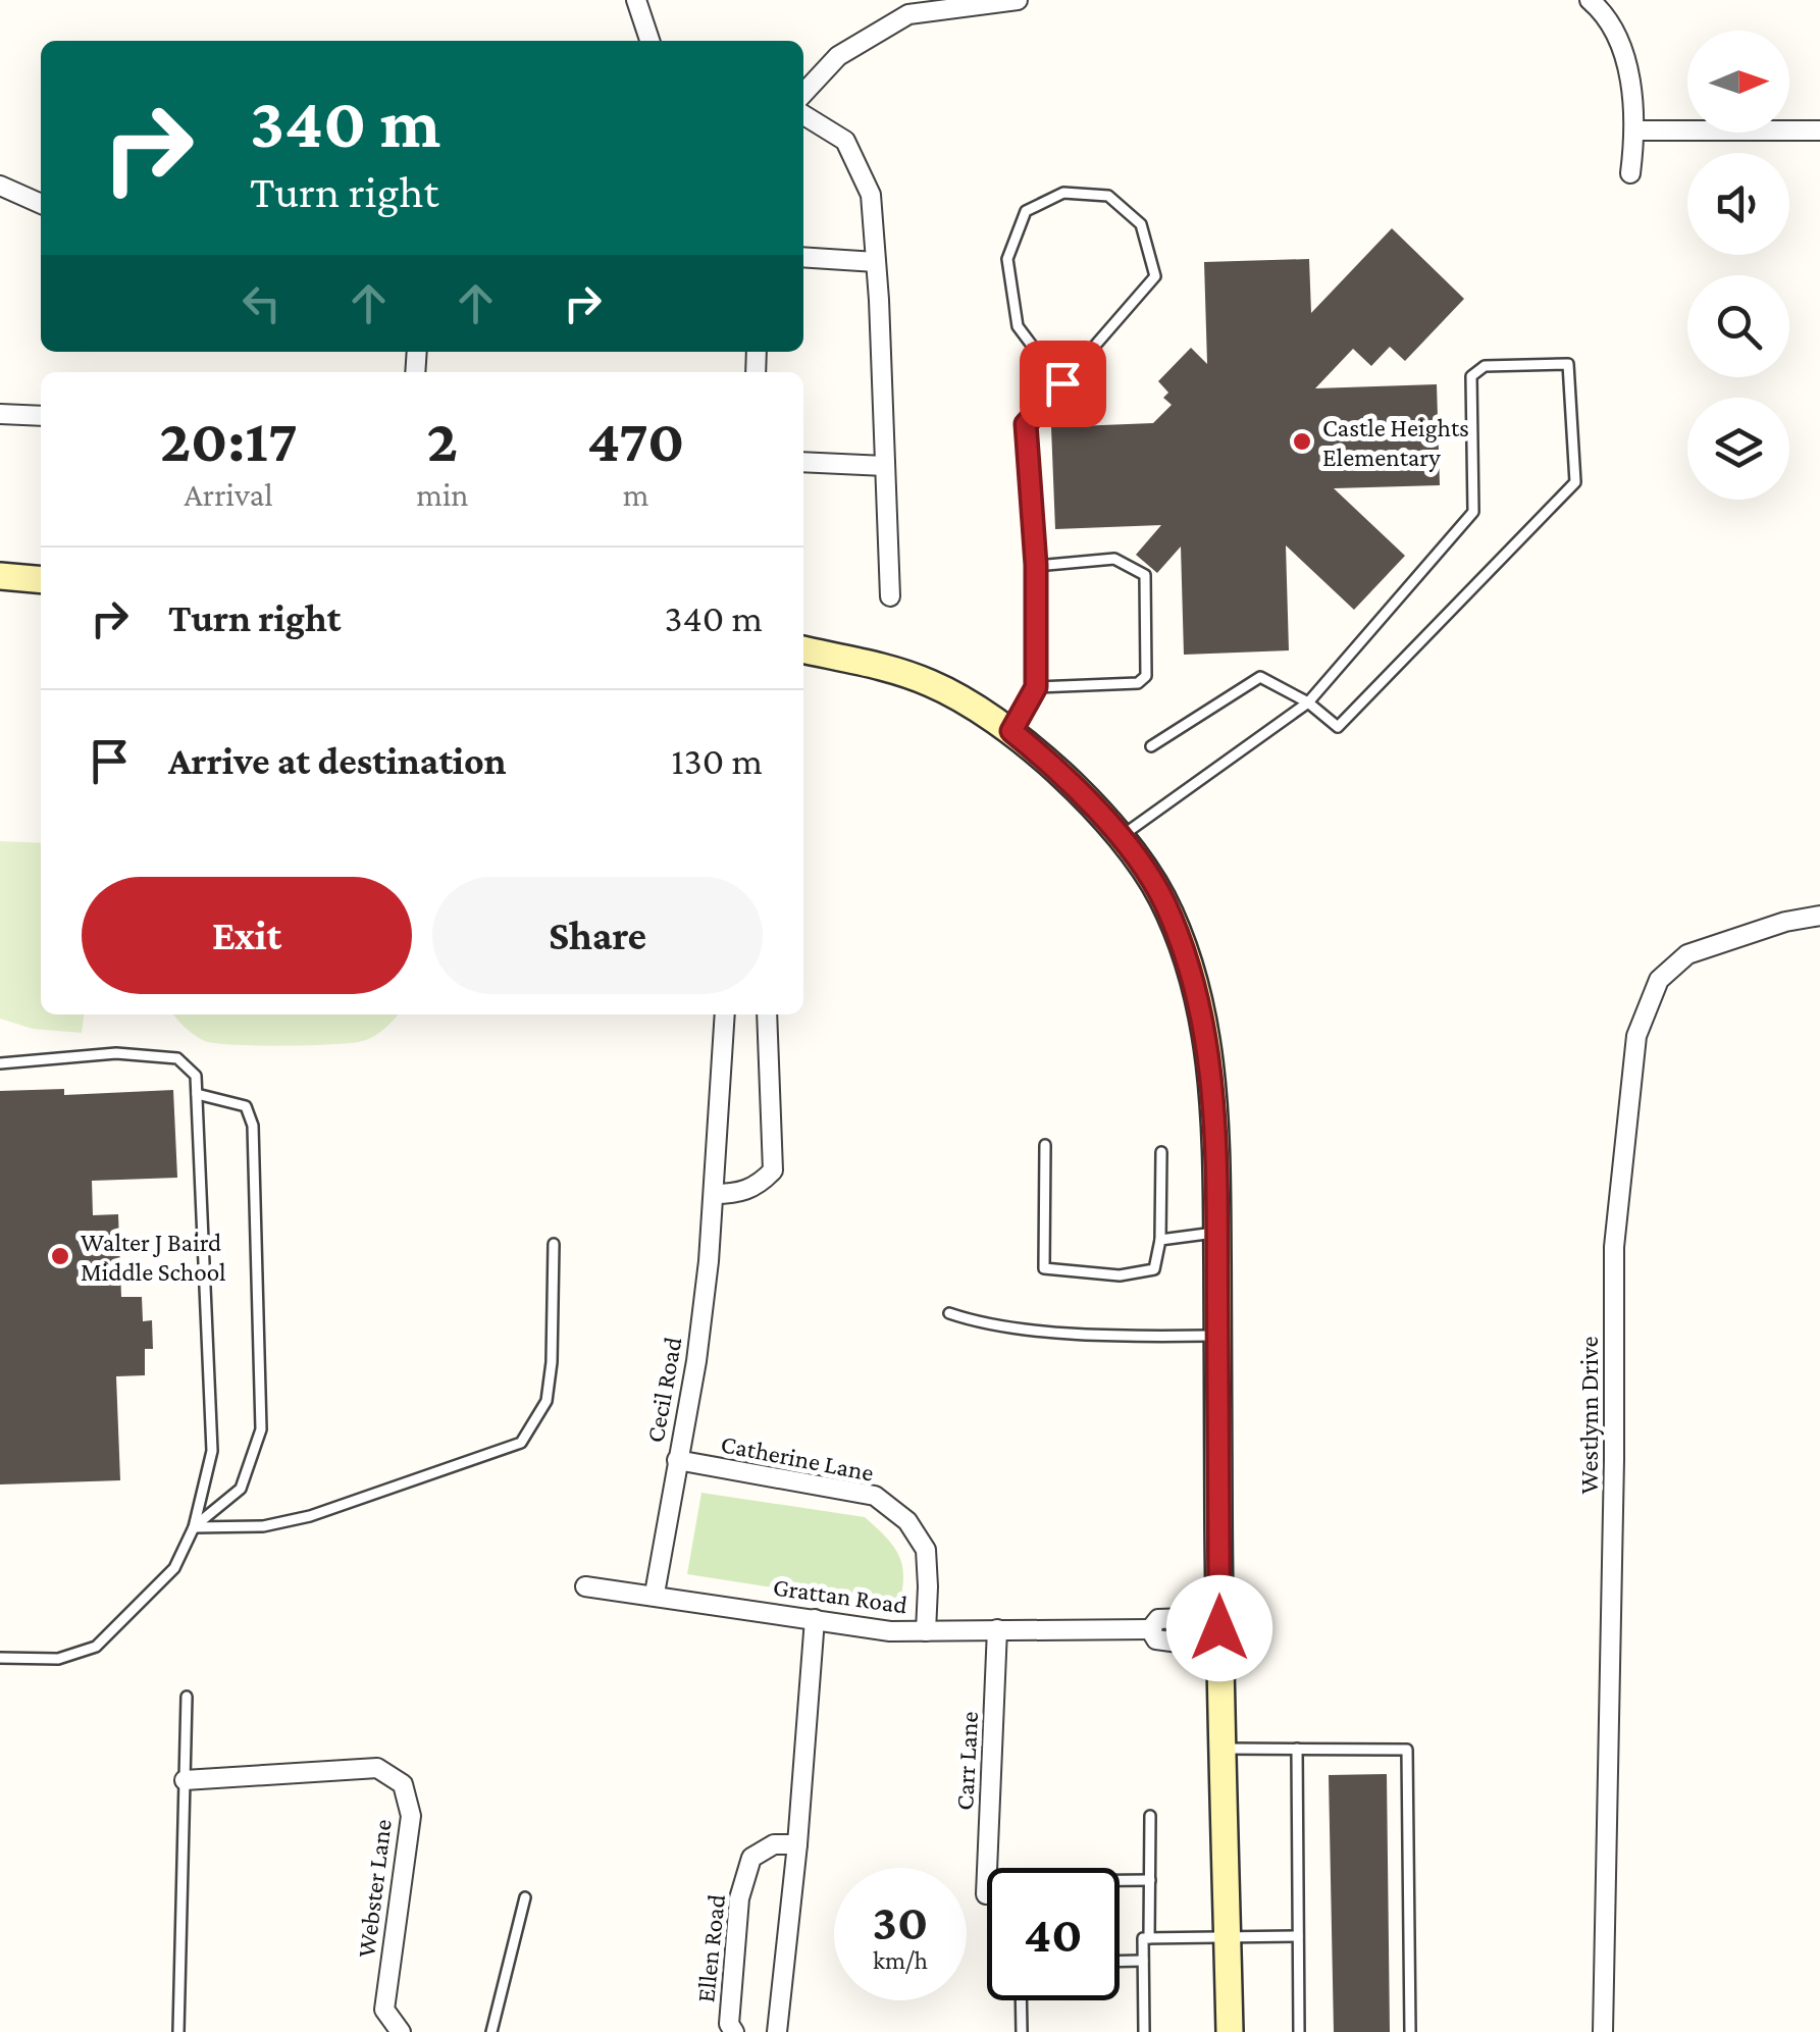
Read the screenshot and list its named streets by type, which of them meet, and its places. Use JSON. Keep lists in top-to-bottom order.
{
  "streets": {
    "street": [
      "Cecil Road",
      "Westlynn Drive",
      "Catherine Lane",
      "Grattan Road",
      "Carr Lane",
      "Webster Lane",
      "Ellen Road"
    ]
  },
  "crossings": [
    ["Cecil Road", "Catherine Lane"],
    ["Cecil Road", "Grattan Road"],
    ["Catherine Lane", "Grattan Road"],
    ["Grattan Road", "Carr Lane"]
  ],
  "places": ["Castle Heights Elementary", "Walter J Baird Middle School"],
  "north": "right",
  "page": {
    "turn": ["340 m", "Turn right"],
    "eta": [
      "20:17",
      "Arrival",
      "2",
      "min",
      "470",
      "m"
    ],
    "list": [
      {
        "name": "Turn right",
        "value": "340 m"
      },
      {
        "name": "Arrive at destination",
        "value": "130 m"
      }
    ],
    "buttons": ["Exit", "Share"],
    "speed": "30 km/h",
    "limit": "40"
  }
}
